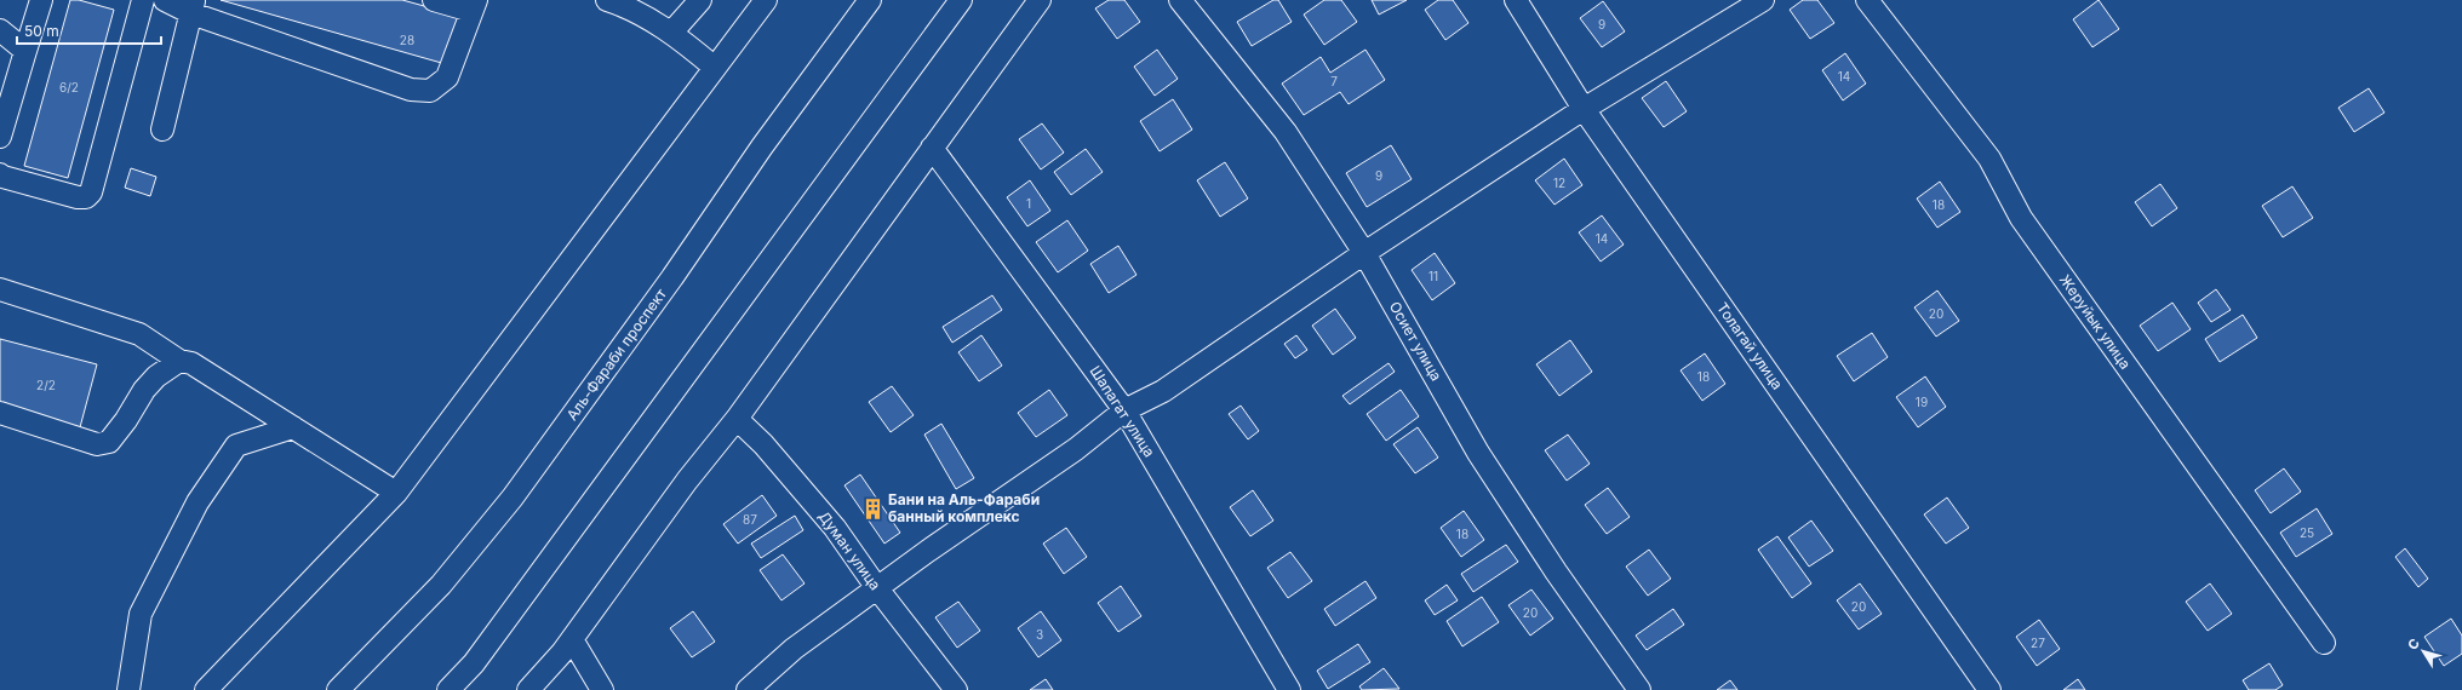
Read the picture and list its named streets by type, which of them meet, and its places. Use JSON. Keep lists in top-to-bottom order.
{
  "streets": {
    "street": [
      "Жеруйык улица",
      "Осиет улица",
      "Толагай улица",
      "Аль-Фараби проспект",
      "Шапагат улица",
      "Думан улица"
    ]
  },
  "places": {
    "building": ["Бани на Аль-Фараби банный комплекс"]
  },
  "house_numbers": [
    "9",
    "28",
    "14",
    "7",
    "6/2",
    "9",
    "12",
    "1",
    "18",
    "14",
    "11",
    "20",
    "18",
    "2/2",
    "19",
    "87",
    "25",
    "18",
    "20",
    "20",
    "3",
    "27"
  ],
  "scale_bar": "50 m",
  "north": "top left"
}
